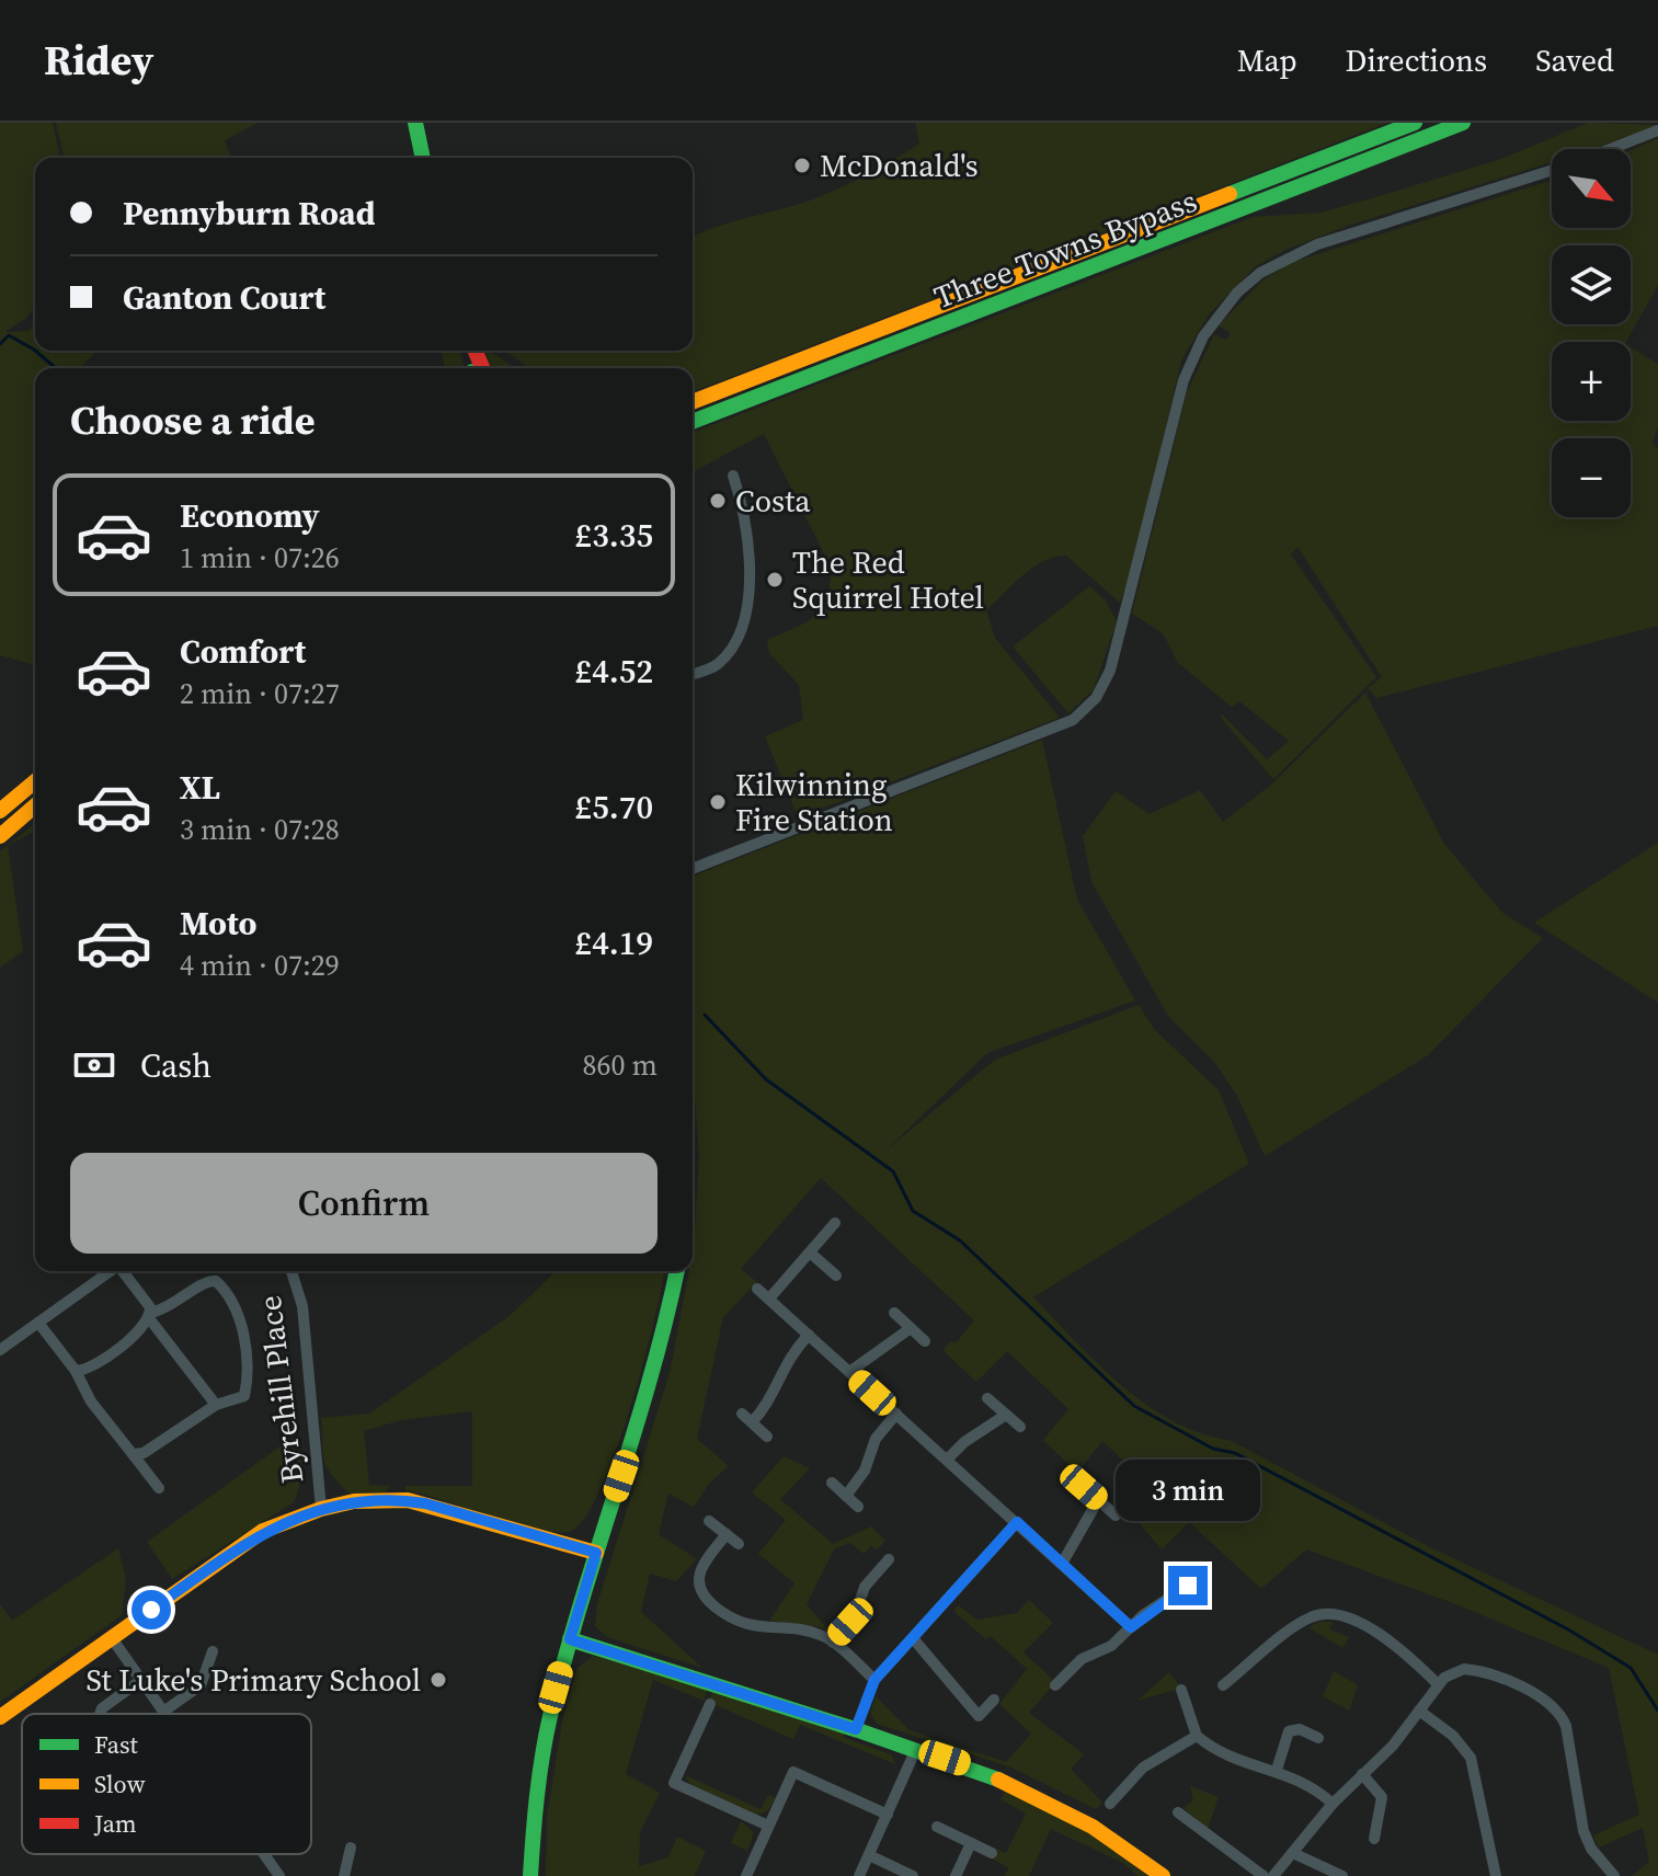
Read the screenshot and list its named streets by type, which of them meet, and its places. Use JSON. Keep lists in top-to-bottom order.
{
  "streets": {
    "main road": ["Three Towns Bypass"],
    "street": ["Byrehill Place"]
  },
  "places": [
    "McDonald's",
    "Costa",
    "The Red Squirrel Hotel",
    "Kilwinning Fire Station",
    "St Luke's Primary School"
  ],
  "legend": ["Fast", "Slow", "Jam"],
  "north": "bottom right",
  "page": {
    "header": "Ridey",
    "nav": ["Map", "Directions", "Saved"],
    "map_buttons": ["+", "−"],
    "banner": ["Pennyburn Road", "Ganton Court"],
    "heading": "Choose a ride",
    "list": [
      {
        "name": "Economy",
        "note": "1 min · 07:26",
        "value": "£3.35"
      },
      {
        "name": "Comfort",
        "note": "2 min · 07:27",
        "value": "£4.52"
      },
      {
        "name": "XL",
        "note": "3 min · 07:28",
        "value": "£5.70"
      },
      {
        "name": "Moto",
        "note": "4 min · 07:29",
        "value": "£4.19"
      }
    ],
    "pay": ["Cash", "860 m"],
    "buttons": "Confirm",
    "bubble": "3 min"
  }
}
